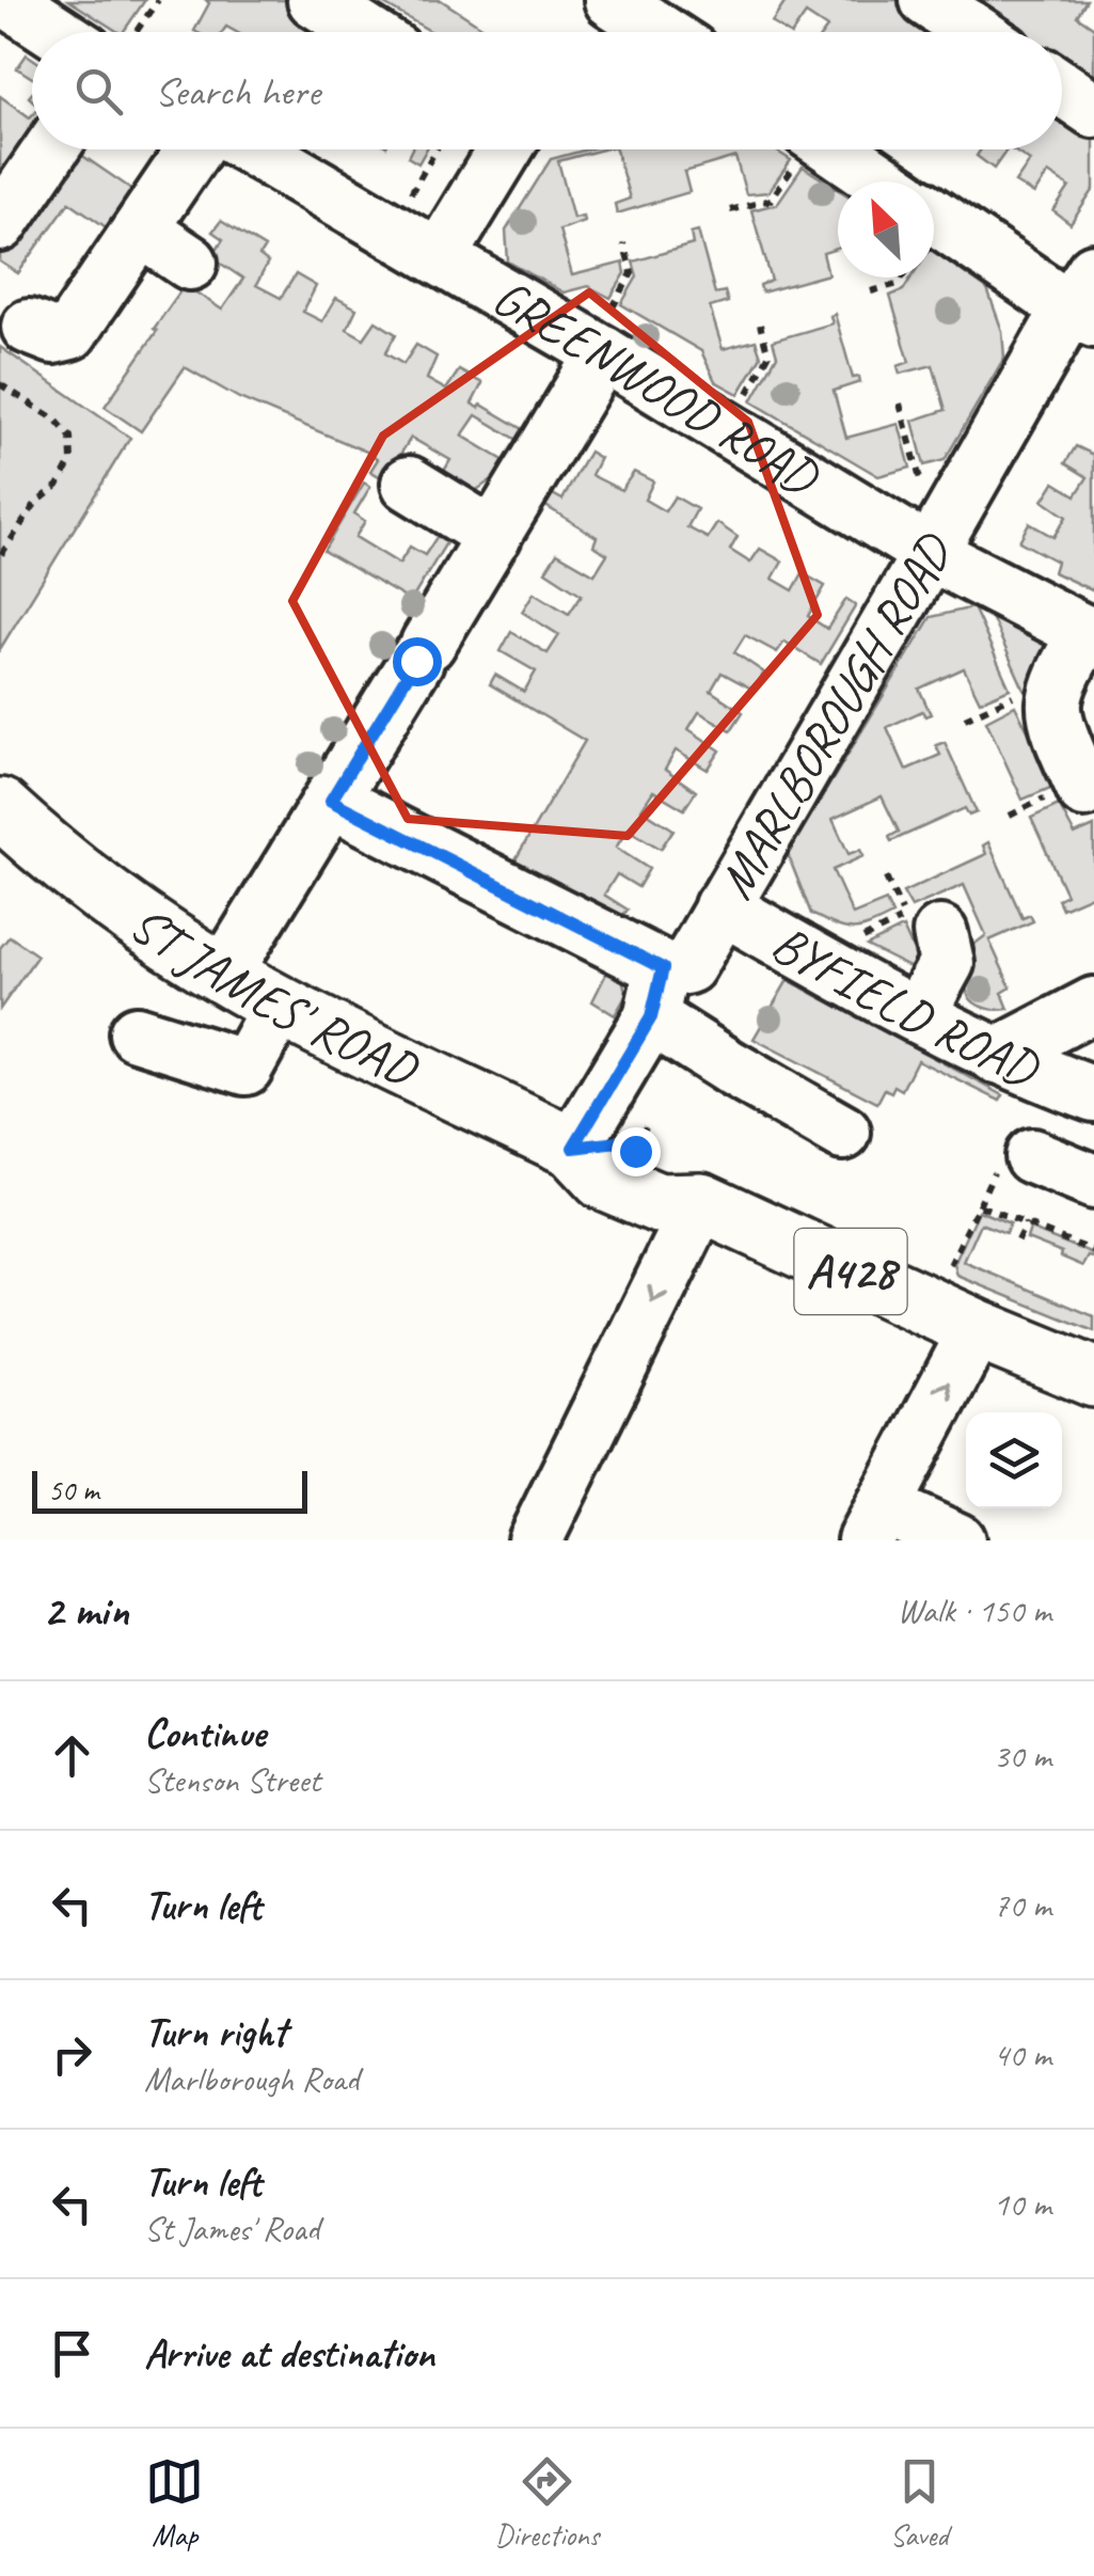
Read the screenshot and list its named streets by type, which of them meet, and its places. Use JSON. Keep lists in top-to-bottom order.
{
  "streets": {
    "main road": ["ST JAMES' ROAD", "A428"],
    "street": ["GREENWOOD ROAD", "MARLBOROUGH ROAD", "BYFIELD ROAD"]
  },
  "crossings": [
    ["GREENWOOD ROAD", "MARLBOROUGH ROAD"],
    ["MARLBOROUGH ROAD", "ST JAMES' ROAD"],
    ["MARLBOROUGH ROAD", "BYFIELD ROAD"]
  ],
  "scale_bar": "50 m",
  "north": "top left",
  "page": {
    "search": "Search here",
    "scale": "50 m",
    "heading": ["2 min", "Walk · 150 m"],
    "list": [
      ["Continue", "Stenson Street", "30 m"],
      ["Turn left", "70 m"],
      ["Turn right", "Marlborough Road", "40 m"],
      ["Turn left", "St James' Road", "10 m"],
      "Arrive at destination"
    ],
    "nav": ["Map", "Directions", "Saved"]
  }
}
